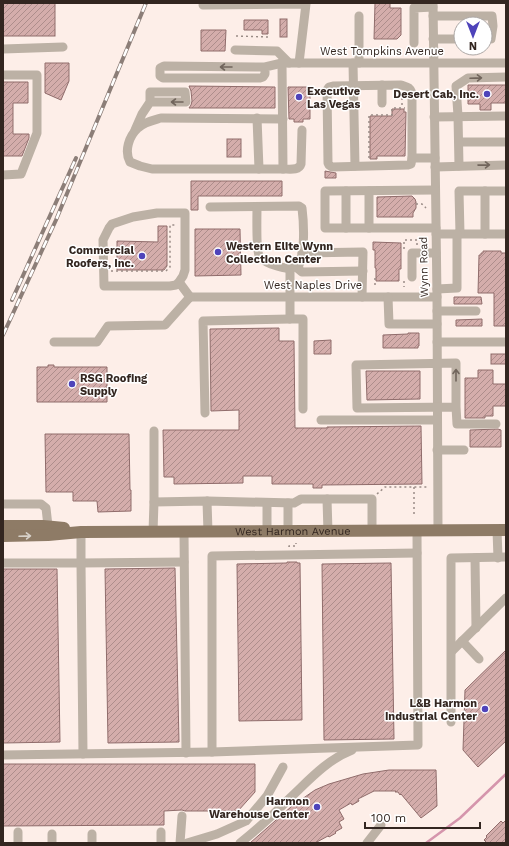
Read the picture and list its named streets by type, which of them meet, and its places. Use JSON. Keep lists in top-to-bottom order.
{
  "streets": {
    "main road": ["West Harmon Avenue"],
    "street": ["West Tompkins Avenue", "Wynn Road", "West Naples Drive"]
  },
  "crossings": [
    ["West Tompkins Avenue", "Wynn Road"],
    ["Wynn Road", "West Naples Drive"],
    ["Wynn Road", "West Harmon Avenue"]
  ],
  "places": [
    "Desert Cab, Inc.",
    "Executive Las Vegas",
    "Western Elite Wynn Collection Center",
    "Commercial Roofers, Inc.",
    "RSG Roofing Supply",
    "L&B Harmon Industrial Center",
    "Harmon Warehouse Center"
  ],
  "scale_bar": "100 m",
  "north": "bottom"
}
